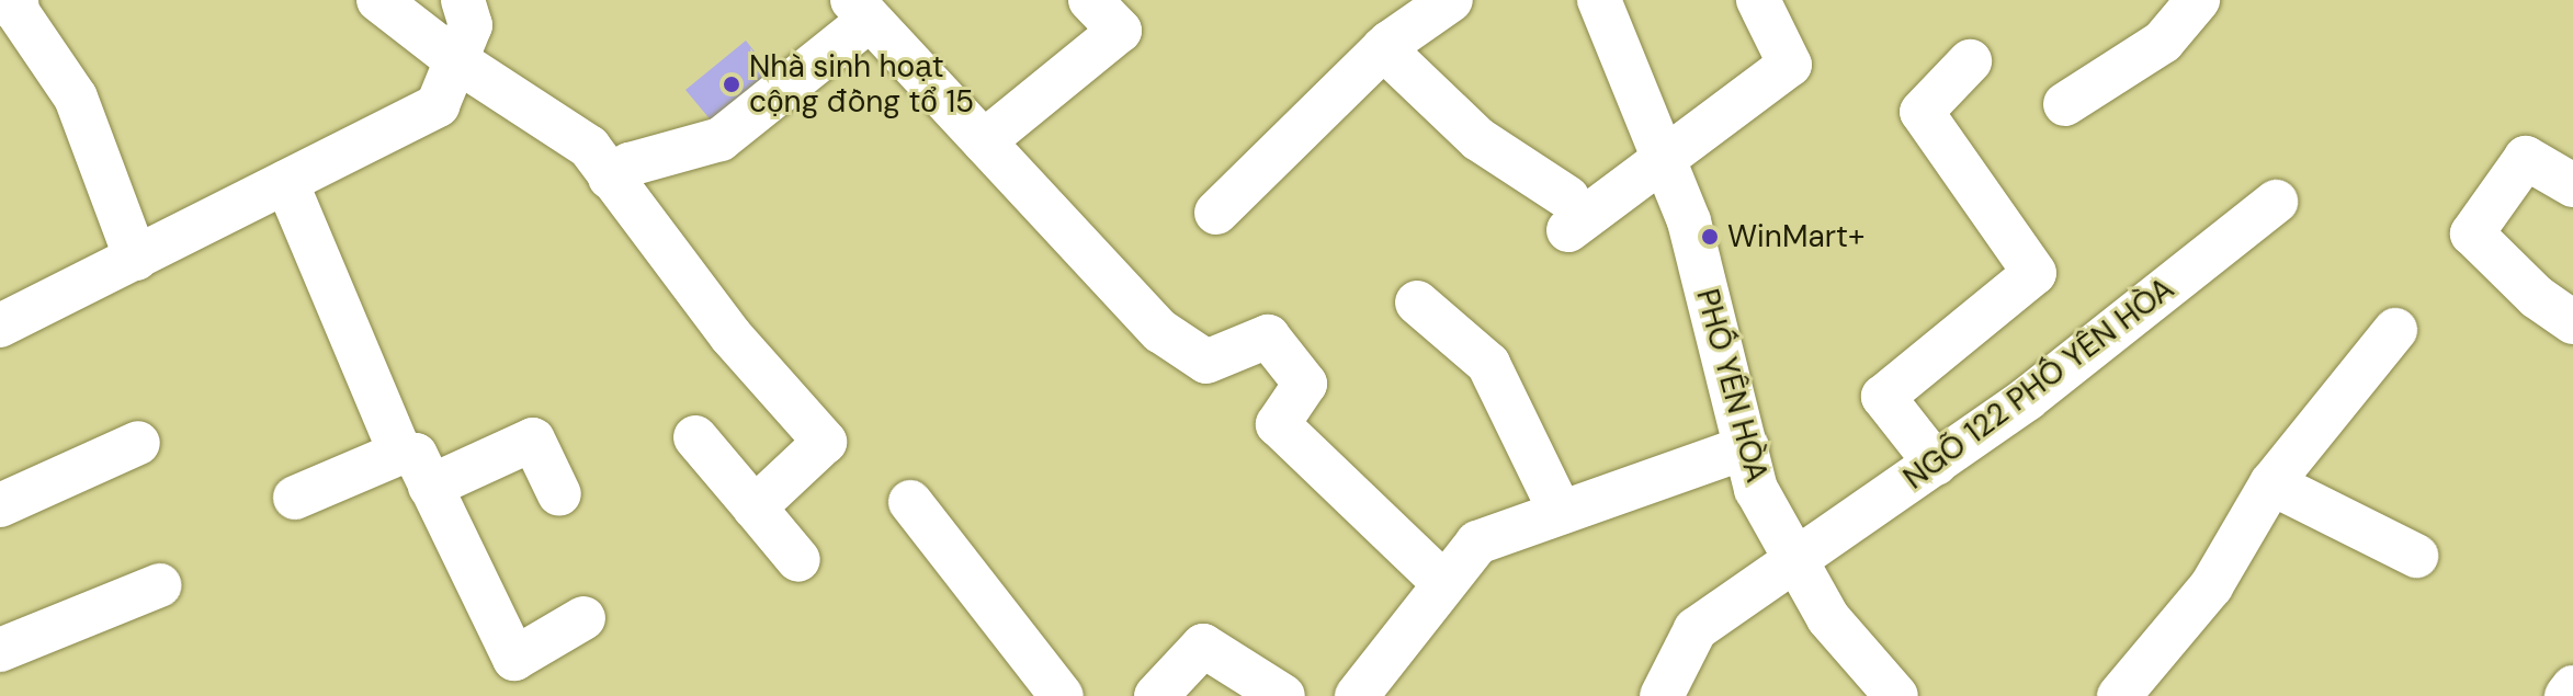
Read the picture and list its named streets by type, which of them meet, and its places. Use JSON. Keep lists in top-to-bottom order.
{
  "streets": {
    "street": ["NGÕ 122 PHỐ YÊN HÒA", "PHỐ YÊN HÒA"]
  },
  "crossings": [
    ["NGÕ 122 PHỐ YÊN HÒA", "PHỐ YÊN HÒA"]
  ],
  "places": ["Nhà sinh hoạt cộng đồng tổ 15", "WinMart+"]
}
